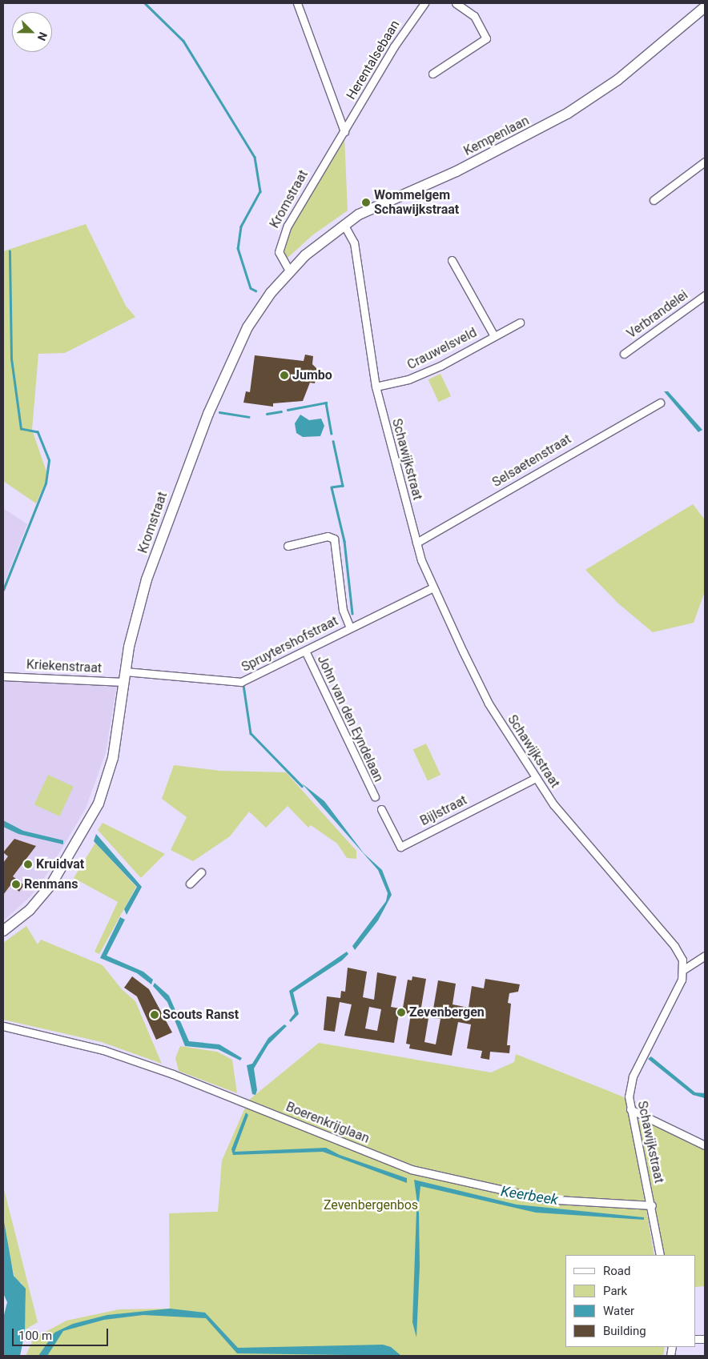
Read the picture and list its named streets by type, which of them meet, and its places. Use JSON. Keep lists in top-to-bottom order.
{
  "streets": {
    "main road": ["Kempenlaan", "Kromstraat"],
    "street": [
      "Herentalsebaan",
      "Verbrandelei",
      "Crauwelsveld",
      "Schawijkstraat",
      "Selsaetenstraat",
      "Spruytershofstraat",
      "Kriekenstraat",
      "John van den Eyndelaan",
      "Bijlstraat",
      "Boerenkrijglaan"
    ]
  },
  "crossings": [
    ["Herentalsebaan", "Kromstraat"],
    ["Kempenlaan", "Kromstraat"],
    ["Kempenlaan", "Schawijkstraat"],
    ["Kromstraat", "Spruytershofstraat"],
    ["Kromstraat", "Kriekenstraat"],
    ["Crauwelsveld", "Schawijkstraat"],
    ["Schawijkstraat", "Selsaetenstraat"],
    ["Schawijkstraat", "Spruytershofstraat"],
    ["Schawijkstraat", "Bijlstraat"],
    ["Schawijkstraat", "Boerenkrijglaan"],
    ["Spruytershofstraat", "John van den Eyndelaan"]
  ],
  "water": ["Keerbeek"],
  "parks": ["Zevenbergenbos"],
  "places": [
    "Wommelgem Schawijkstraat",
    "Jumbo",
    "Kruidvat",
    "Renmans",
    "Zevenbergen",
    "Scouts Ranst"
  ],
  "legend": [
    "Road",
    "Park",
    "Water",
    "Building"
  ],
  "scale_bar": "100 m",
  "north": "bottom right"
}
